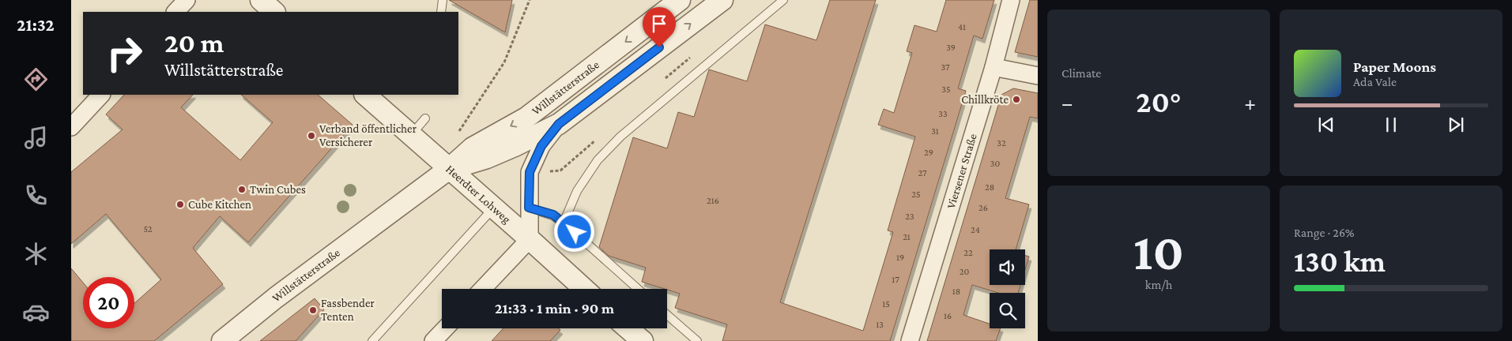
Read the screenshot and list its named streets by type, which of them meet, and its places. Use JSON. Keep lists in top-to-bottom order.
{
  "streets": {
    "street": ["Willstätterstraße", "Viersener Straße", "Heerdter Lohweg"]
  },
  "crossings": [
    ["Willstätterstraße", "Heerdter Lohweg"]
  ],
  "places": [
    "Chillkröte",
    "Verband öffentlicher Versicherer",
    "Twin Cubes",
    "Cube Kitchen",
    "Fassbender Tenten"
  ],
  "house_numbers": [
    "41",
    "39",
    "37",
    "35",
    "33",
    "31",
    "32",
    "29",
    "30",
    "27",
    "28",
    "25",
    "216",
    "26",
    "23",
    "52",
    "24",
    "21",
    "22",
    "19",
    "20",
    "17",
    "18",
    "15",
    "16",
    "13"
  ],
  "page": {
    "tabs": "21:32",
    "tile": [
      "Climate",
      ["10", "km/h"],
      ["Range · 26%", "130 km"]
    ],
    "turn": ["20 m", "Willstätterstraße"],
    "song": ["Paper Moons", "Ada Vale"],
    "heat": ["−", "20°", "+"],
    "limit": "20",
    "trip": "21:33 · 1 min · 90 m"
  }
}
